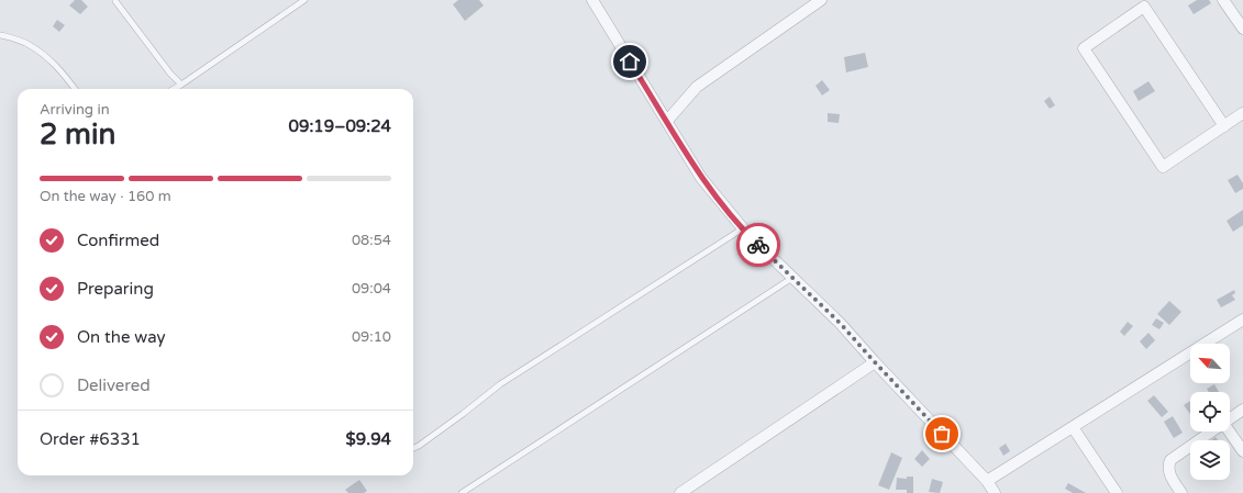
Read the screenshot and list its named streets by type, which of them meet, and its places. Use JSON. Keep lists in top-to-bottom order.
{
  "north": "top left",
  "page": {
    "heading": ["2 min", "Arriving in", "09:19–09:24"],
    "panel": ["Order #6331", "$9.94"],
    "bar": "On the way · 160 m",
    "list": [
      ["Confirmed", "08:54"],
      ["Preparing", "09:04"],
      ["On the way", "09:10"],
      "Delivered"
    ]
  }
}
